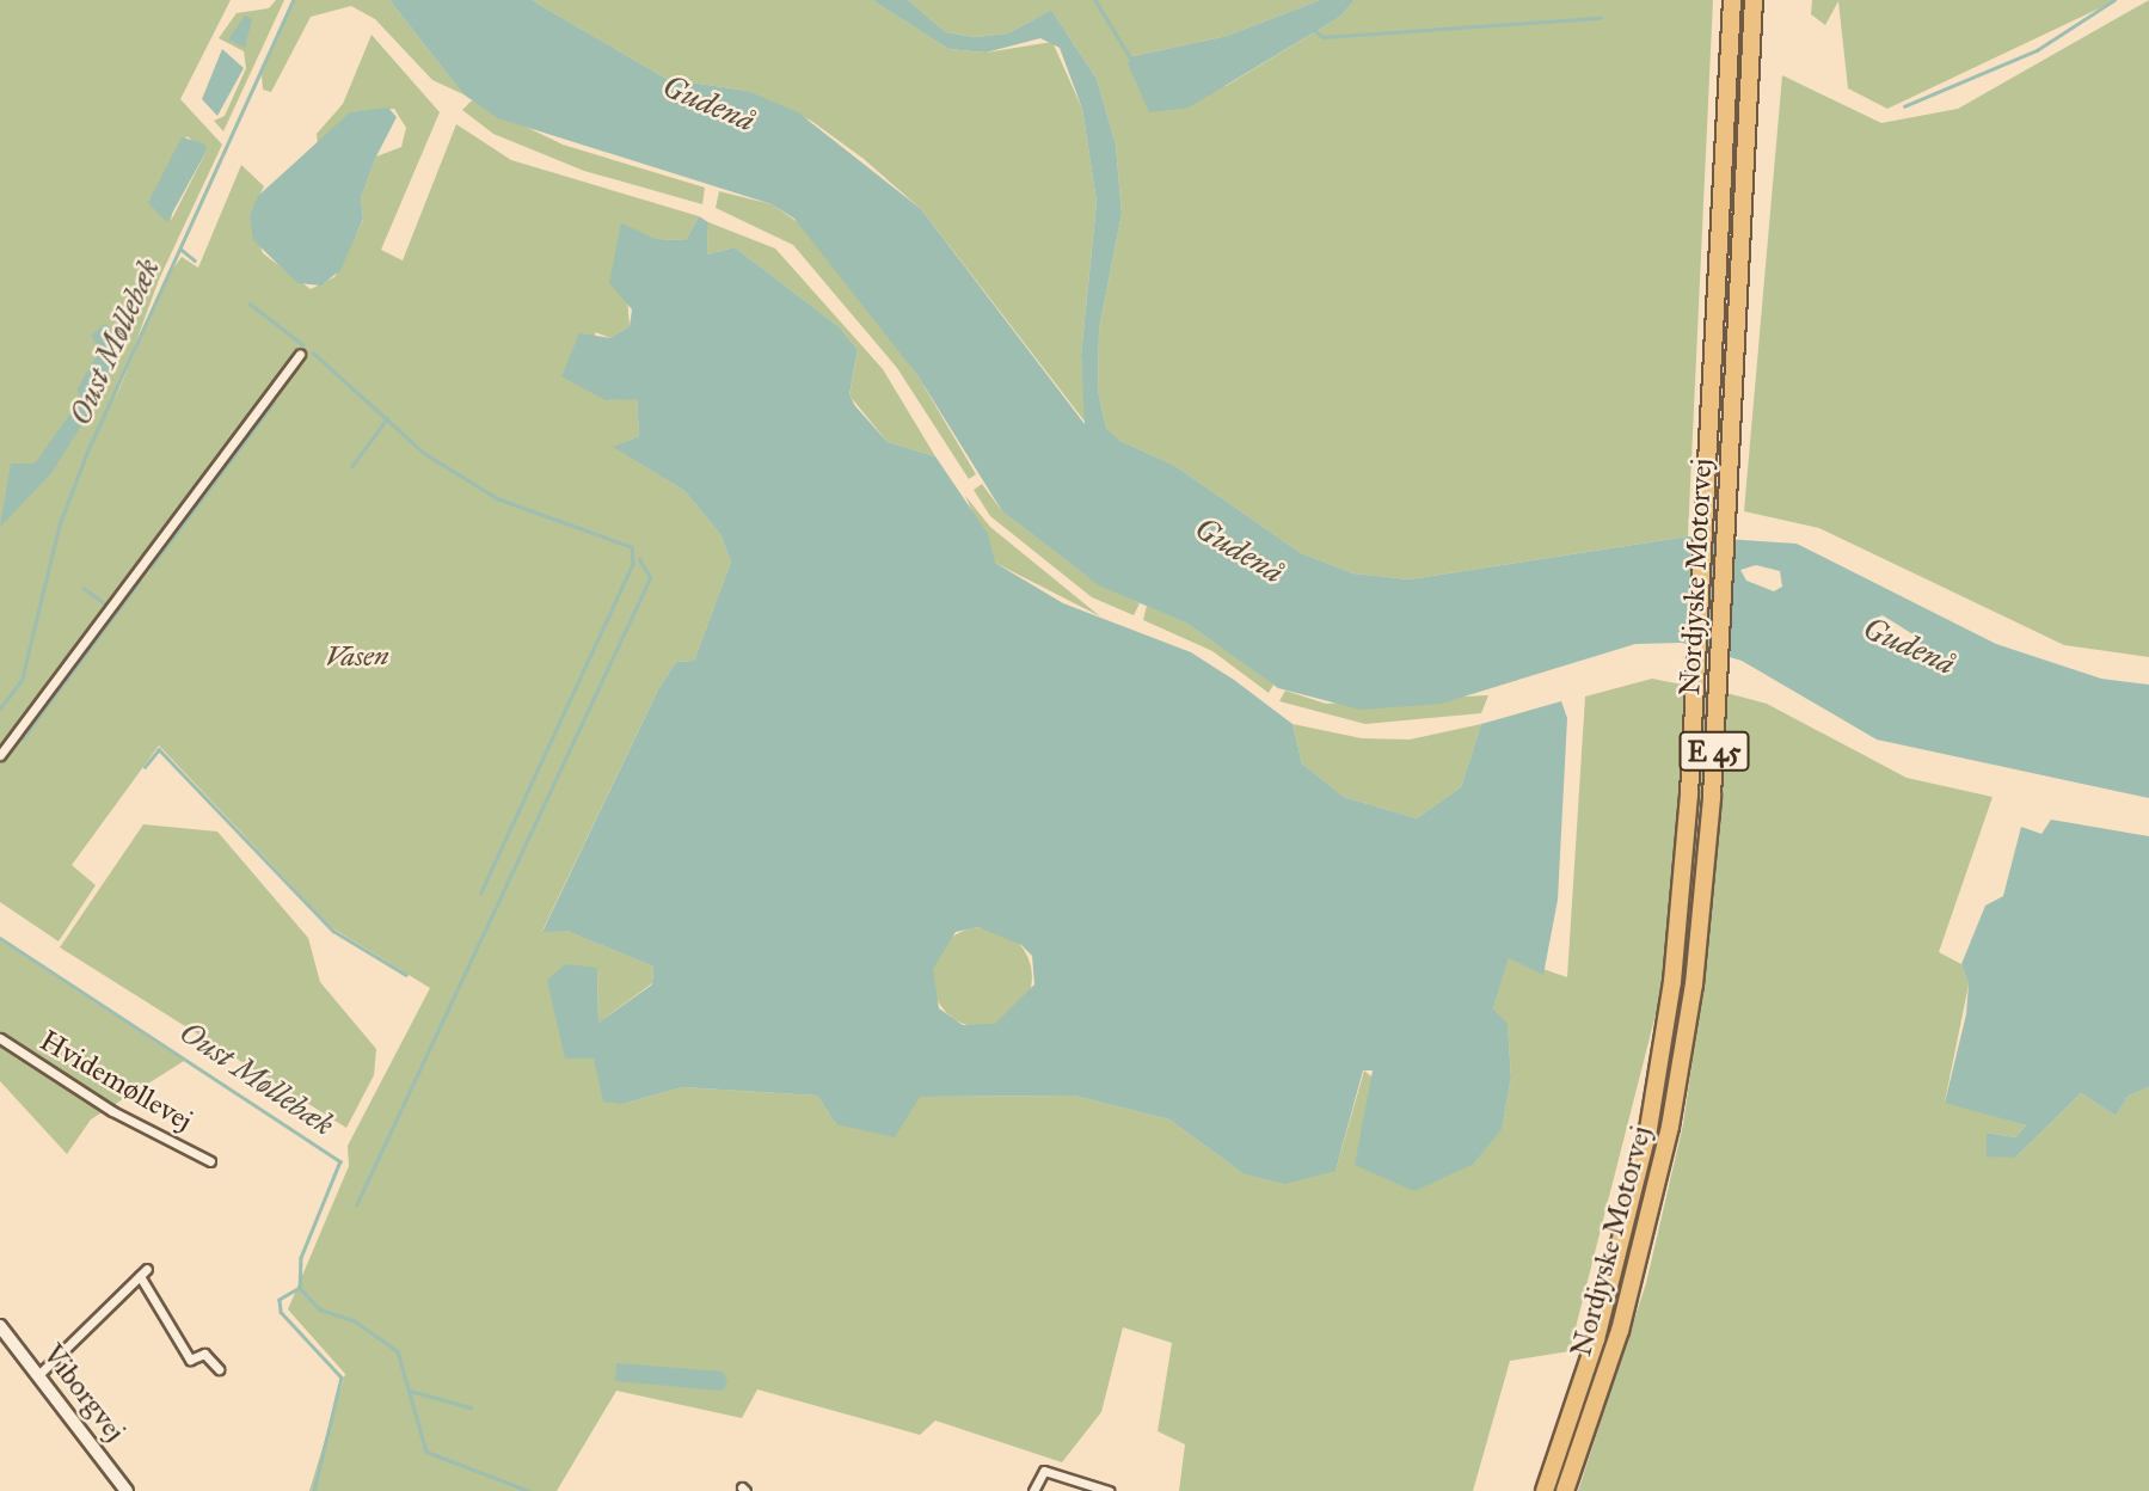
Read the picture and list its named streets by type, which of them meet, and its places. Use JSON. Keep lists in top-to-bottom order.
{
  "streets": {
    "highway": ["Nordjyske Motorvej", "E 45"],
    "street": ["Hvidemøllevej", "Viborgvej"]
  },
  "water": ["Gudenå", "Oust Møllebæk"],
  "parks": ["Vasen"]
}
